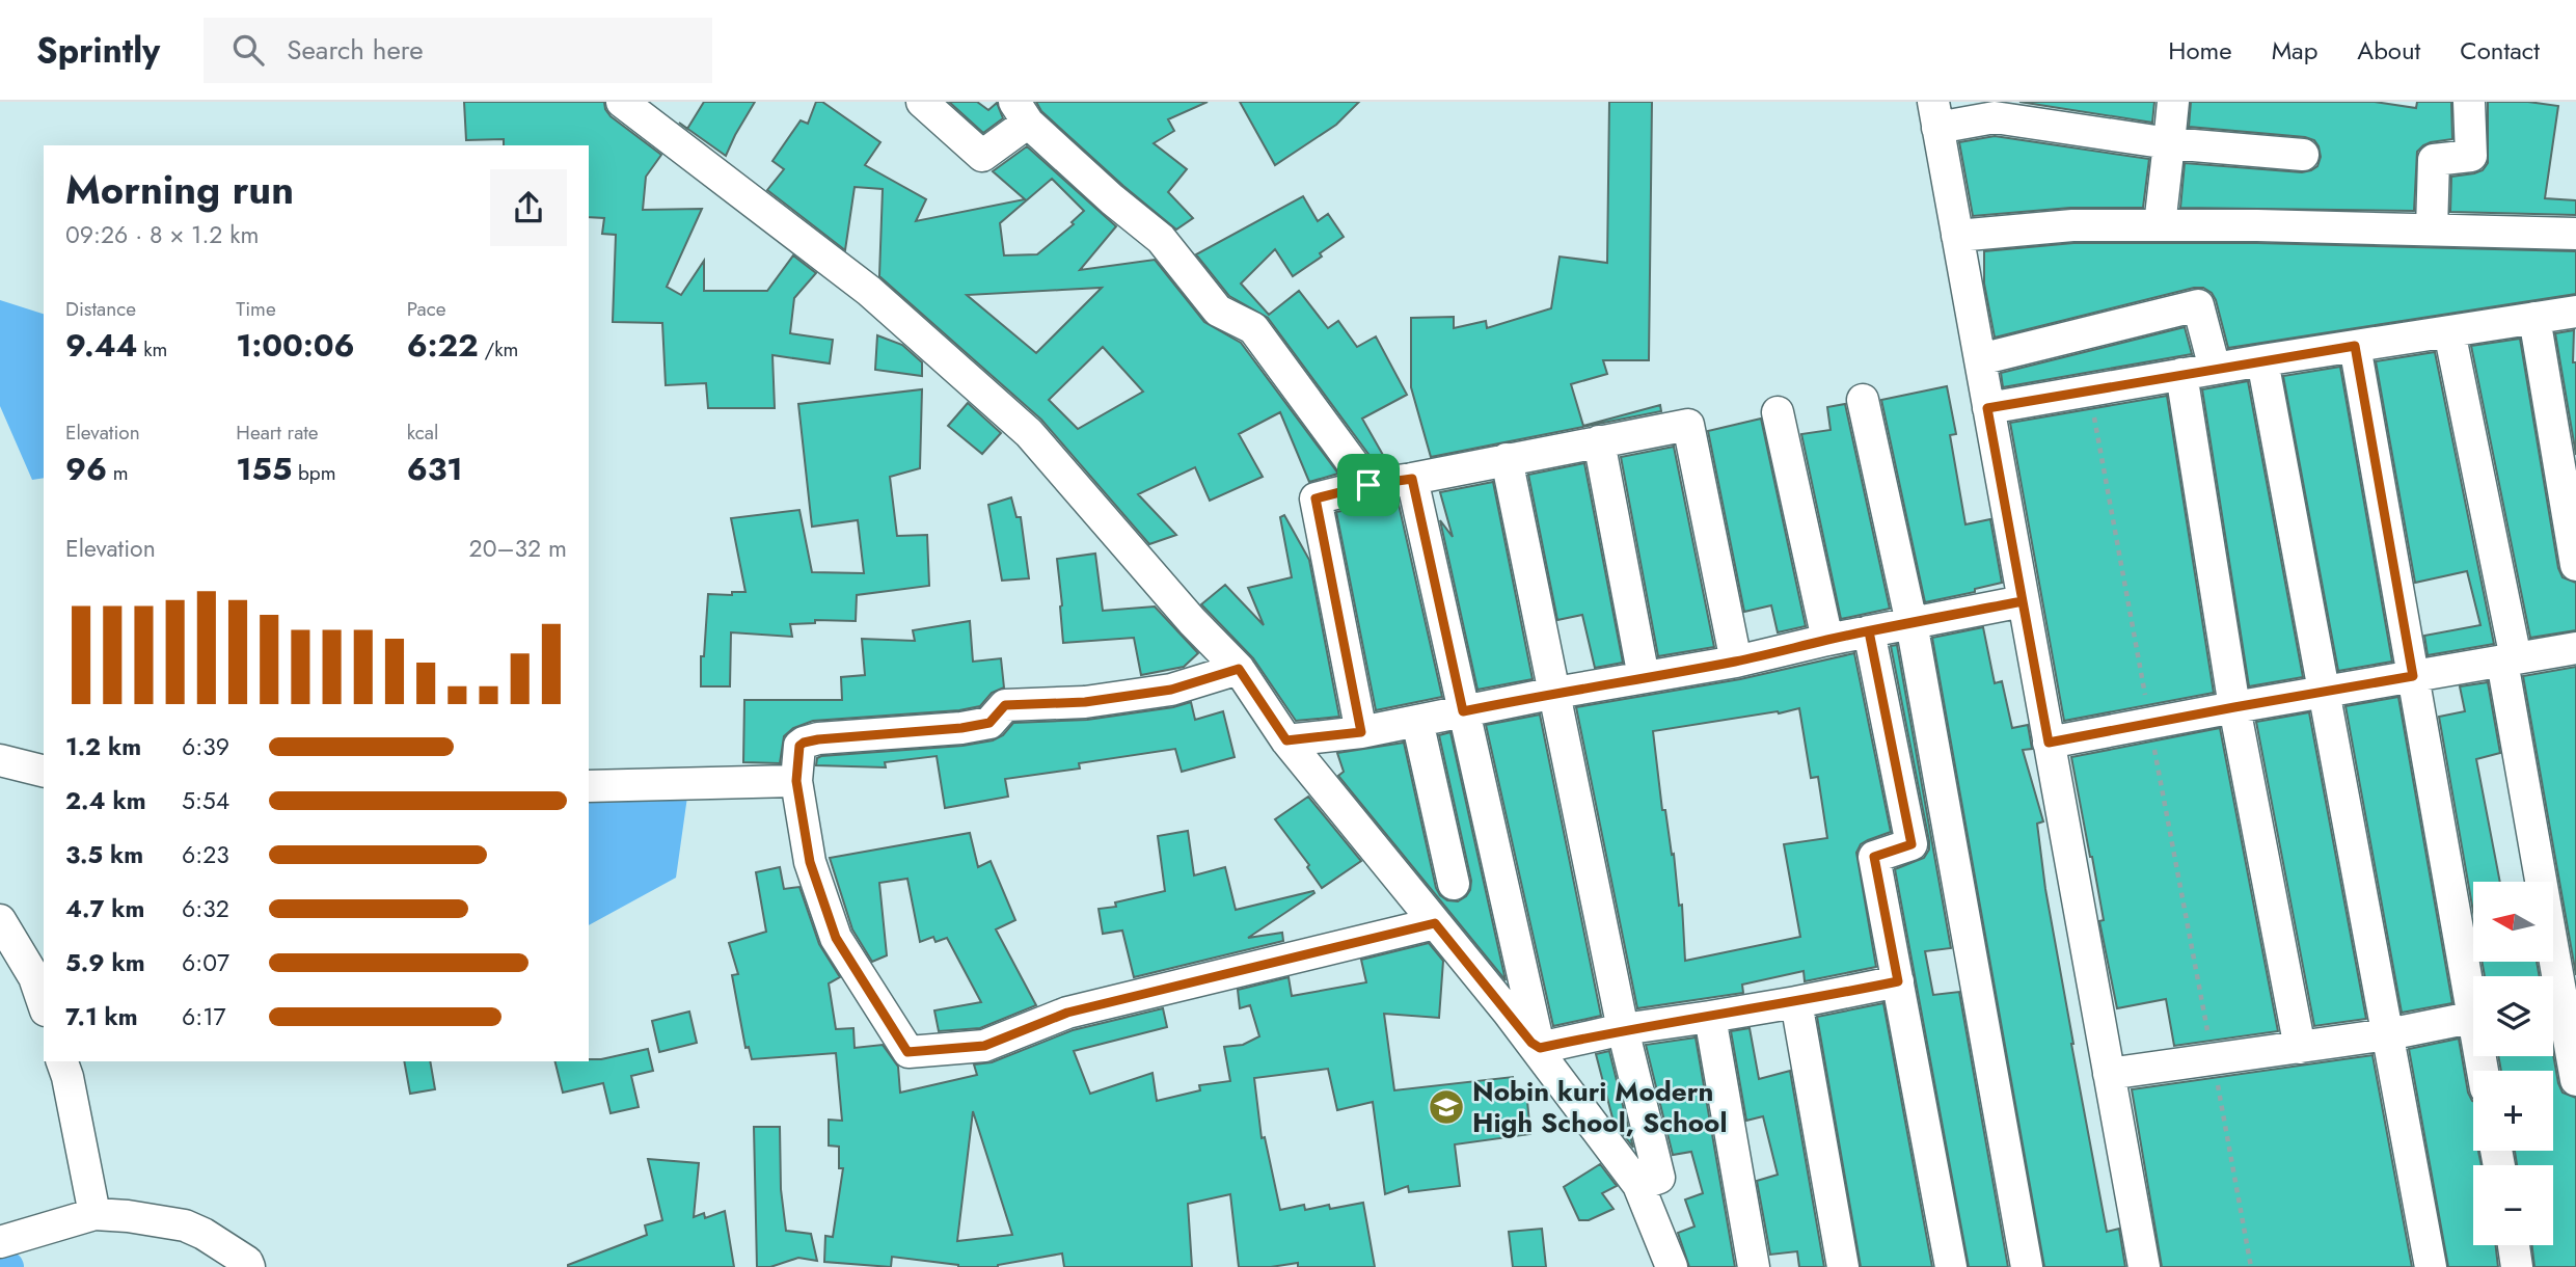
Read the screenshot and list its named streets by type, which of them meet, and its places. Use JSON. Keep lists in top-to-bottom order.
{
  "places": {
    "school or university": ["Nobin kuri Modern High School, School"]
  },
  "north": "left",
  "page": {
    "header": "Sprintly",
    "search": "Search here",
    "nav": [
      "Home",
      "Map",
      "About",
      "Contact"
    ],
    "heading": ["Morning run", "09:26 · 8 × 1.2 km"],
    "stats": [
      ["Distance", "9.44 km"],
      ["Time", "1:00:06"],
      ["Pace", "6:22 /km"],
      ["Elevation", "96 m"],
      ["Heart rate", "155 bpm"],
      ["kcal", "631"]
    ],
    "chart": ["Elevation", "20–32 m"],
    "list": [
      {
        "name": "1.2 km",
        "note": "6:39"
      },
      {
        "name": "2.4 km",
        "note": "5:54"
      },
      {
        "name": "3.5 km",
        "note": "6:23"
      },
      {
        "name": "4.7 km",
        "note": "6:32"
      },
      {
        "name": "5.9 km",
        "note": "6:07"
      },
      {
        "name": "7.1 km",
        "note": "6:17"
      }
    ],
    "map_buttons": ["+", "−"]
  }
}
